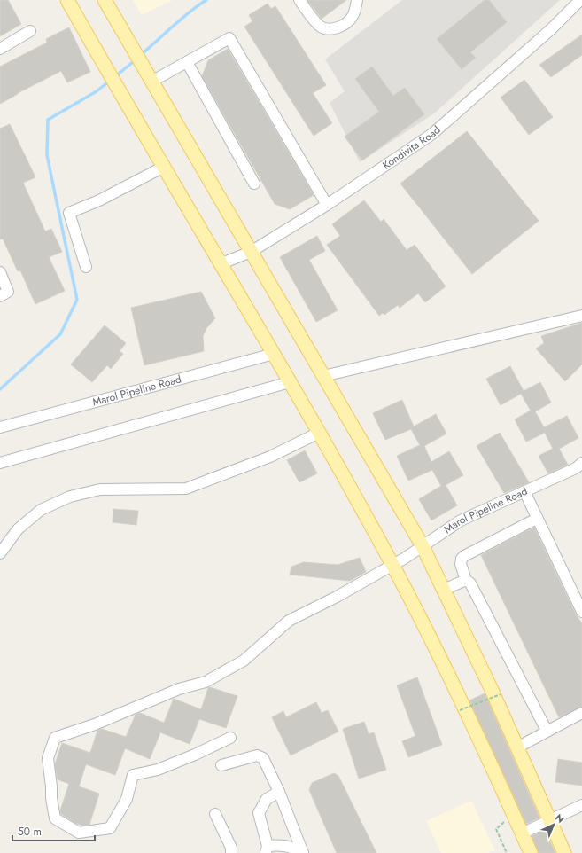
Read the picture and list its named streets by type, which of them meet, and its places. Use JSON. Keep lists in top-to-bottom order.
{
  "streets": {
    "street": ["Kondivita Road", "Marol Pipeline Road"]
  },
  "scale_bar": "50 m",
  "north": "top right"
}
